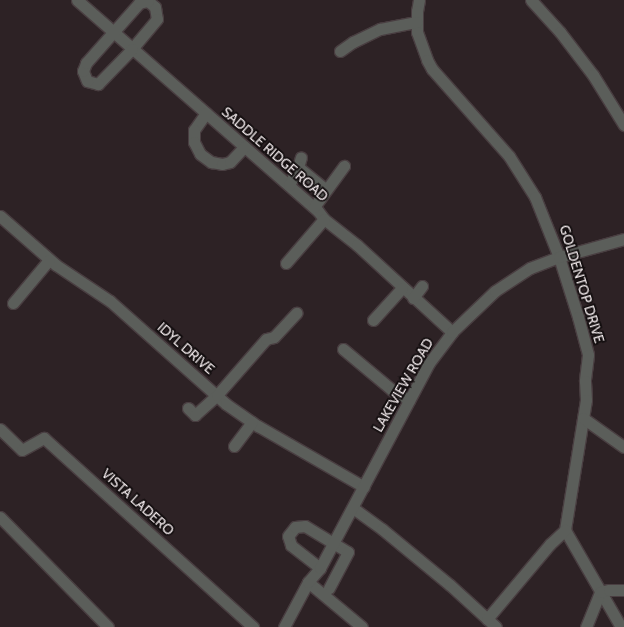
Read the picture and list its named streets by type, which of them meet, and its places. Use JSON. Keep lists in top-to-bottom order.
{
  "streets": {
    "street": [
      "SADDLE RIDGE ROAD",
      "GOLDENTOP DRIVE",
      "IDYL DRIVE",
      "LAKEVIEW ROAD",
      "VISTA LADERO"
    ]
  },
  "crossings": [
    ["SADDLE RIDGE ROAD", "LAKEVIEW ROAD"],
    ["GOLDENTOP DRIVE", "LAKEVIEW ROAD"],
    ["IDYL DRIVE", "LAKEVIEW ROAD"]
  ]
}
